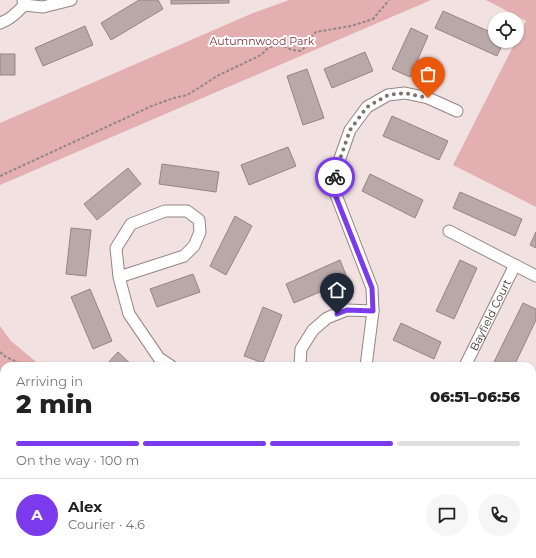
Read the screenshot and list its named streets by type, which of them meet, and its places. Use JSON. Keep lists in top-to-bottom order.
{
  "streets": {
    "street": ["Bayfield Court"]
  },
  "parks": ["Autumnwood Park"],
  "page": {
    "heading": ["2 min", "Arriving in", "06:51–06:56"],
    "panel": ["Alex", "Courier · 4.6"],
    "bar": "On the way · 100 m",
    "round": "A"
  }
}
